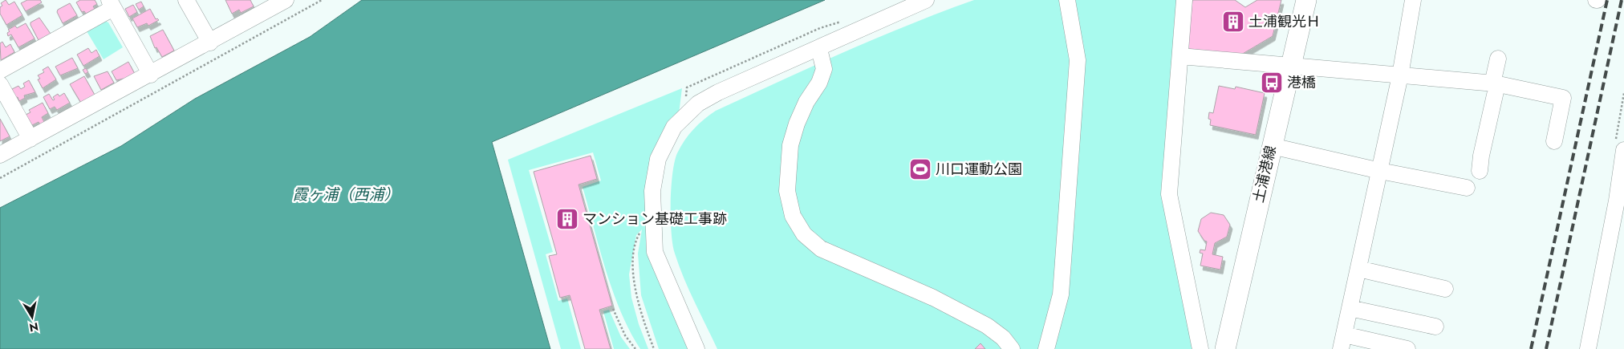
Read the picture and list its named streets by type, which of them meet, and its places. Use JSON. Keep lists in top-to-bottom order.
{
  "streets": {
    "main road": ["土浦港線"]
  },
  "water": ["霞ヶ浦（西浦）"],
  "places": {
    "building": ["土浦観光Ｈ", "マンション基礎工事跡"],
    "bus stop": ["港橋"],
    "sports": ["川口運動公園"]
  },
  "north": "bottom"
}
